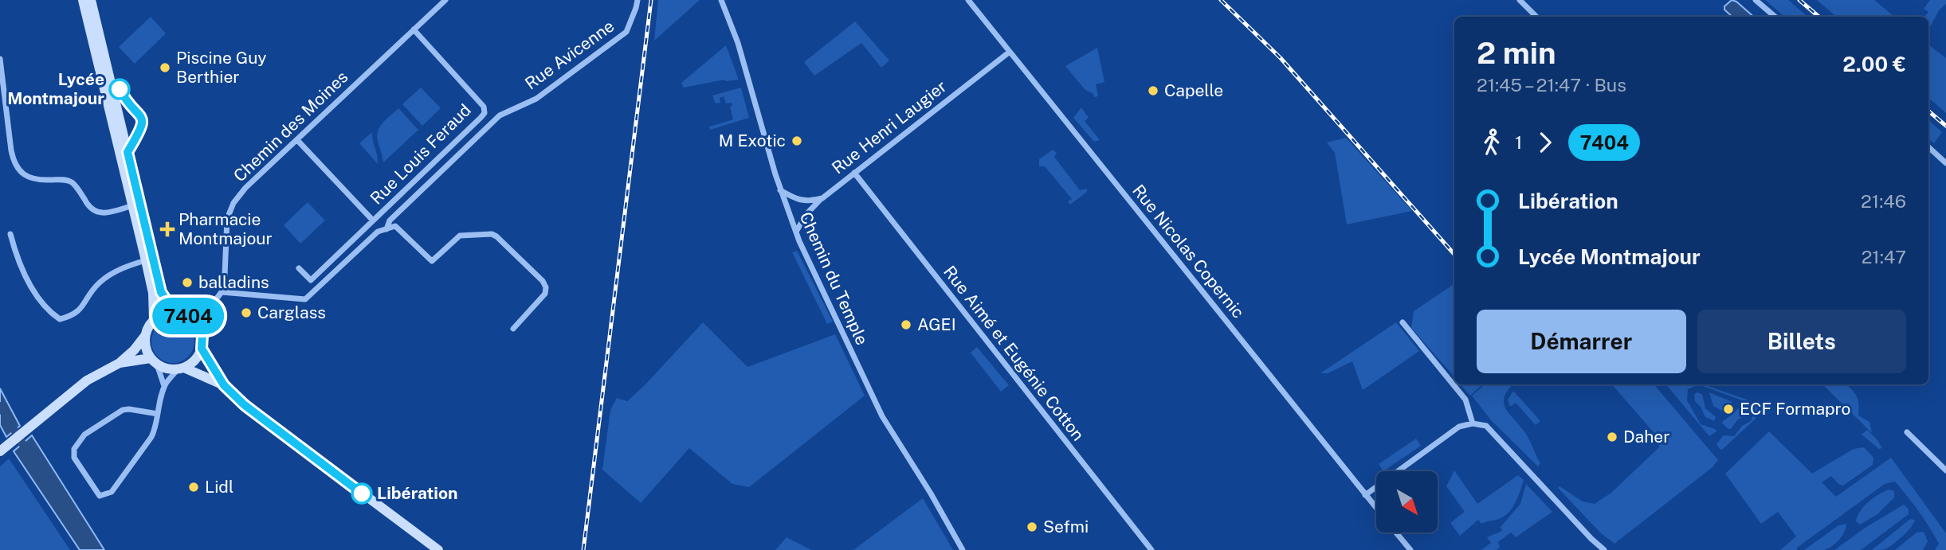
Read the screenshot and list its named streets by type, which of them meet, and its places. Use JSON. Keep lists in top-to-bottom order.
{
  "streets": {
    "street": [
      "Rue Avicenne",
      "Chemin des Moines",
      "Rue Henri Laugier",
      "Rue Louis Feraud",
      "Rue Nicolas Copernic",
      "Chemin du Temple",
      "Rue Aimé et Eugénie Cotton"
    ]
  },
  "crossings": [
    ["Rue Avicenne", "Chemin des Moines"],
    ["Chemin des Moines", "Rue Louis Feraud"],
    ["Rue Henri Laugier", "Rue Nicolas Copernic"],
    ["Rue Henri Laugier", "Chemin du Temple"],
    ["Rue Henri Laugier", "Rue Aimé et Eugénie Cotton"]
  ],
  "places": {
    "other": [
      "Piscine Guy Berthier",
      "Lycée Montmajour",
      "Capelle",
      "M Exotic",
      "balladins",
      "Carglass",
      "AGEI",
      "ECF Formapro",
      "Daher",
      "Lidl",
      "Libération",
      "Sefmi"
    ],
    "health": ["Pharmacie Montmajour"]
  },
  "lines": ["bus line 7404"],
  "north": "bottom right",
  "page": {
    "on_map": "7404",
    "heading": ["2 min", "21:45 – 21:47 · Bus", "2.00 €"],
    "legs": ["1", "7404"],
    "list": [
      {
        "name": "Libération",
        "value": "21:46"
      },
      {
        "name": "Lycée Montmajour",
        "value": "21:47"
      }
    ],
    "buttons": ["Démarrer", "Billets"]
  }
}
